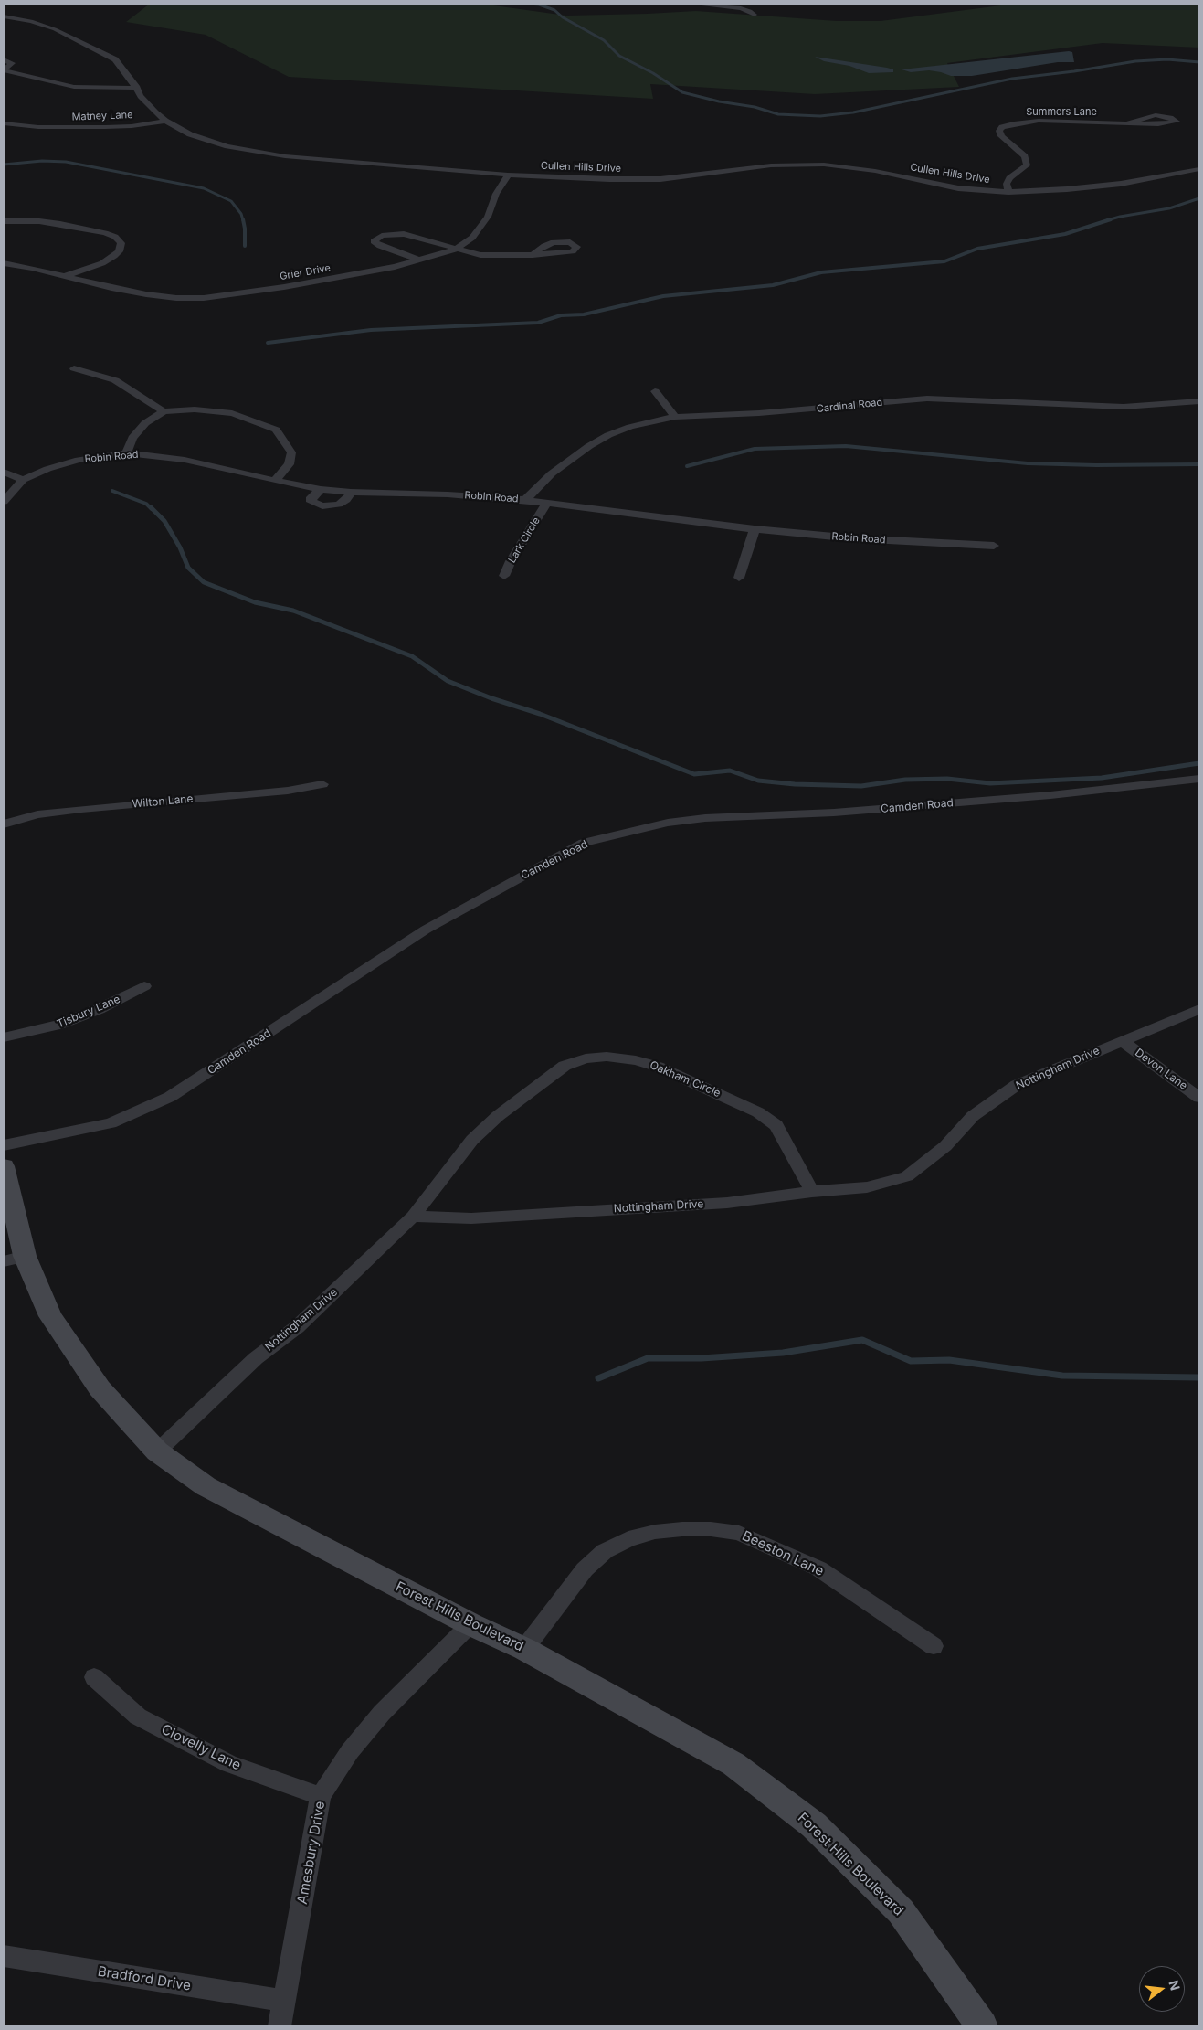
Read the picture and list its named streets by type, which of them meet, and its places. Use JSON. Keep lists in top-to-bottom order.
{
  "streets": {
    "main road": ["Forest Hills Boulevard"],
    "street": [
      "Summers Lane",
      "Matney Lane",
      "Cullen Hills Drive",
      "Grier Drive",
      "Cardinal Road",
      "Robin Road",
      "Lark Circle",
      "Wilton Lane",
      "Camden Road",
      "Tisbury Lane",
      "Nottingham Drive",
      "Devon Lane",
      "Oakham Circle",
      "Beeston Lane",
      "Clovelly Lane",
      "Amesbury Drive",
      "Bradford Drive"
    ]
  },
  "crossings": [
    ["Summers Lane", "Cullen Hills Drive"],
    ["Matney Lane", "Cullen Hills Drive"],
    ["Cullen Hills Drive", "Grier Drive"],
    ["Cardinal Road", "Robin Road"],
    ["Robin Road", "Lark Circle"],
    ["Nottingham Drive", "Devon Lane"],
    ["Nottingham Drive", "Oakham Circle"],
    ["Nottingham Drive", "Forest Hills Boulevard"],
    ["Beeston Lane", "Forest Hills Boulevard"],
    ["Forest Hills Boulevard", "Amesbury Drive"],
    ["Clovelly Lane", "Amesbury Drive"],
    ["Amesbury Drive", "Bradford Drive"]
  ],
  "north": "right"
}
